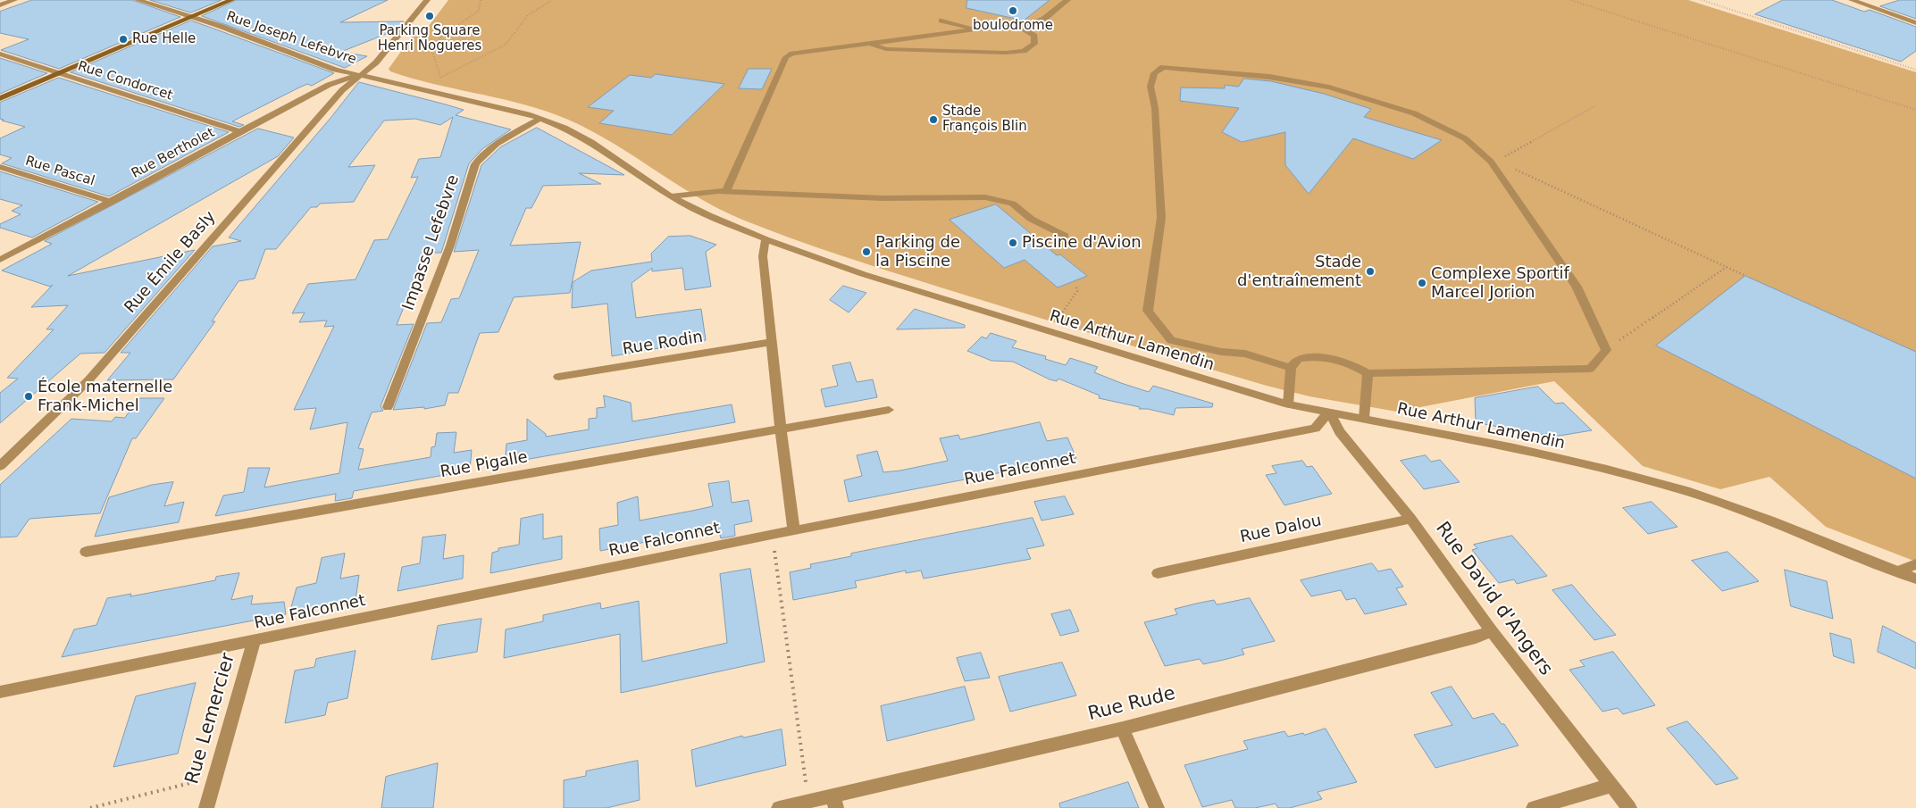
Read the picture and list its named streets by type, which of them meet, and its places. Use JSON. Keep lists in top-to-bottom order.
{
  "streets": {
    "street": [
      "Rue Joseph Lefebvre",
      "Rue Condorcet",
      "Rue Bertholet",
      "Rue Pascal",
      "Impasse Lefebvre",
      "Rue Émile Basly",
      "Rue Arthur Lamendin",
      "Rue Rodin",
      "Rue Pigalle",
      "Rue Falconnet",
      "Rue Dalou",
      "Rue David d'Angers",
      "Rue Rude",
      "Rue Lemercier"
    ]
  },
  "crossings": [
    ["Rue Joseph Lefebvre", "Rue Bertholet"],
    ["Rue Joseph Lefebvre", "Rue Émile Basly"],
    ["Rue Joseph Lefebvre", "Rue Arthur Lamendin"],
    ["Rue Condorcet", "Rue Bertholet"],
    ["Rue Bertholet", "Rue Pascal"],
    ["Rue Bertholet", "Rue Émile Basly"],
    ["Rue Bertholet", "Rue Arthur Lamendin"],
    ["Impasse Lefebvre", "Rue Arthur Lamendin"],
    ["Rue Émile Basly", "Rue Arthur Lamendin"],
    ["Rue Arthur Lamendin", "Rue Falconnet"],
    ["Rue Arthur Lamendin", "Rue David d'Angers"],
    ["Rue Falconnet", "Rue David d'Angers"],
    ["Rue Falconnet", "Rue Lemercier"],
    ["Rue Dalou", "Rue David d'Angers"],
    ["Rue David d'Angers", "Rue Rude"]
  ],
  "places": [
    "boulodrome",
    "Parking Square Henri Nogueres",
    "Rue Helle",
    "Stade François Blin",
    "Piscine d'Avion",
    "Parking de la Piscine",
    "Stade d'entraînement",
    "Complexe Sportif Marcel Jorion",
    "École maternelle Frank-Michel"
  ]
}
